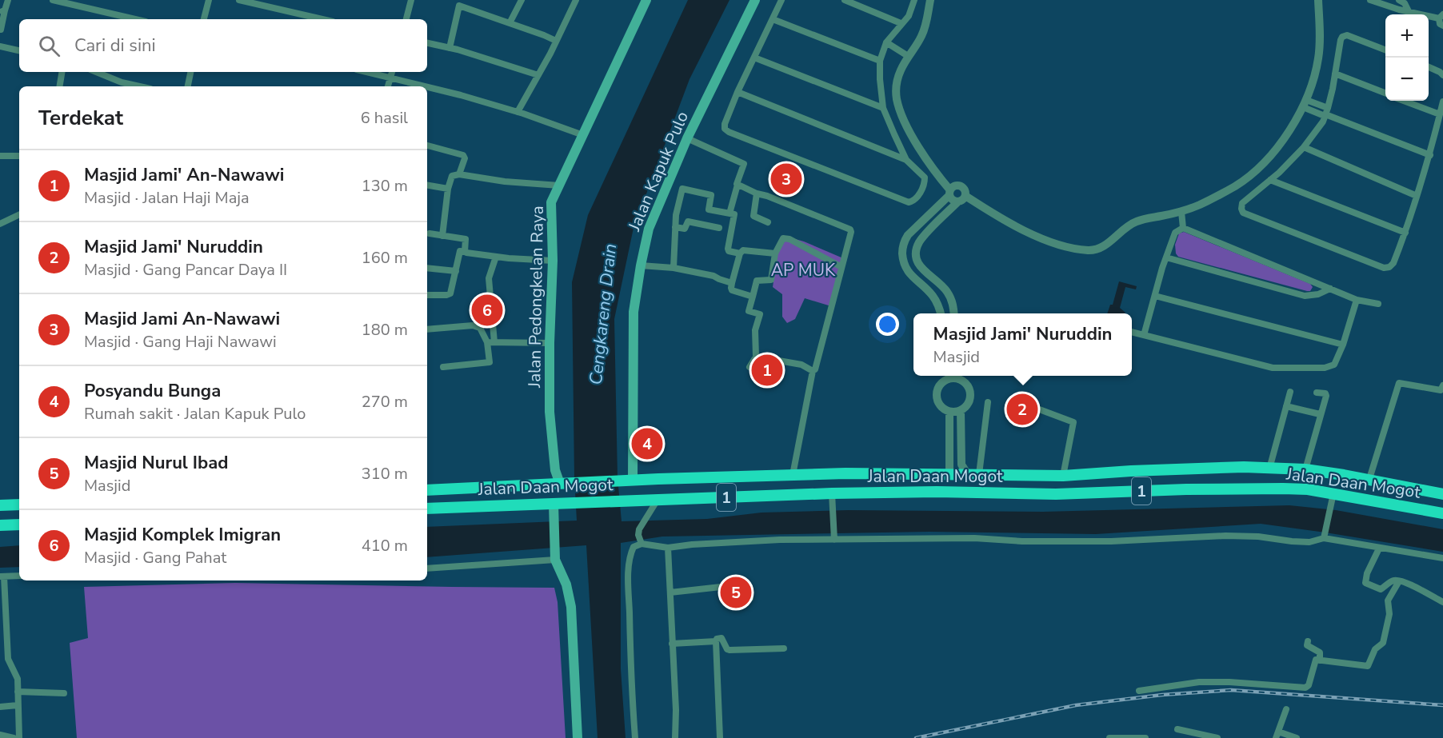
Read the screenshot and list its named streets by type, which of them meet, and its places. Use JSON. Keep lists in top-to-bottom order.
{
  "streets": {
    "highway": ["Jalan Daan Mogot", "1"],
    "main road": ["Jalan Kapuk Pulo", "Jalan Pedongkelan Raya"]
  },
  "crossings": [
    ["Jalan Kapuk Pulo", "Jalan Daan Mogot"],
    ["Jalan Pedongkelan Raya", "Jalan Daan Mogot"]
  ],
  "water": ["Cengkareng Drain"],
  "parks": ["AP MUK"],
  "page": {
    "map_buttons": ["+", "−"],
    "search": "Cari di sini",
    "heading": ["Terdekat", "6 hasil"],
    "list": [
      {
        "mark": "1",
        "name": "Masjid Jami' An-Nawawi",
        "note": "Masjid · Jalan Haji Maja",
        "value": "130 m"
      },
      {
        "mark": "2",
        "name": "Masjid Jami' Nuruddin",
        "note": "Masjid · Gang Pancar Daya II",
        "value": "160 m"
      },
      {
        "mark": "3",
        "name": "Masjid Jami An-Nawawi",
        "note": "Masjid · Gang Haji Nawawi",
        "value": "180 m"
      },
      {
        "mark": "4",
        "name": "Posyandu Bunga",
        "note": "Rumah sakit · Jalan Kapuk Pulo",
        "value": "270 m"
      },
      {
        "mark": "5",
        "name": "Masjid Nurul Ibad",
        "note": "Masjid",
        "value": "310 m"
      },
      {
        "mark": "6",
        "name": "Masjid Komplek Imigran",
        "note": "Masjid · Gang Pahat",
        "value": "410 m"
      }
    ],
    "pins": [
      "3",
      "6",
      "1",
      "2",
      "4",
      "5"
    ],
    "popup": ["Masjid Jami' Nuruddin", "Masjid"]
  }
}
